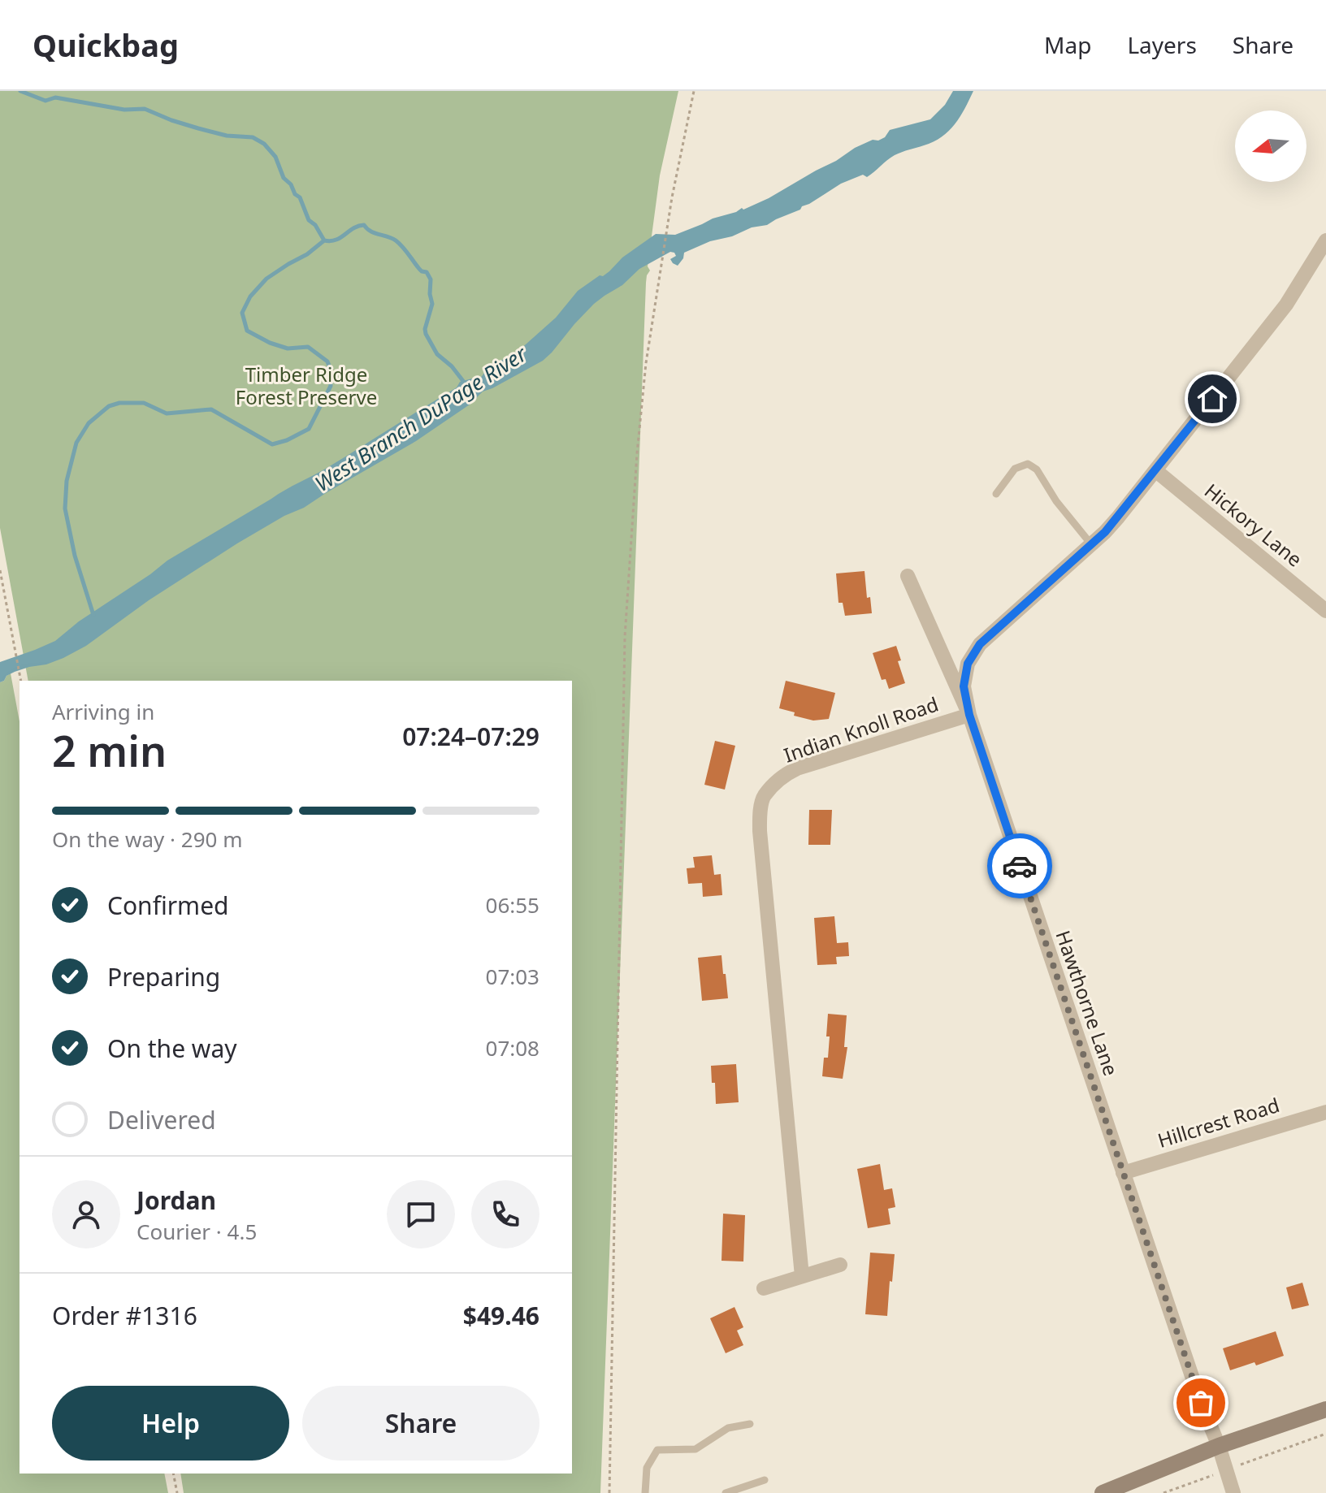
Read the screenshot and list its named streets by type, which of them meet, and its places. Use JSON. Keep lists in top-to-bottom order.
{
  "streets": {
    "street": [
      "Hickory Lane",
      "Indian Knoll Road",
      "Hawthorne Lane",
      "Hillcrest Road"
    ]
  },
  "crossings": [
    ["Hickory Lane", "Indian Knoll Road"],
    ["Indian Knoll Road", "Hawthorne Lane"],
    ["Hawthorne Lane", "Hillcrest Road"]
  ],
  "water": ["West Branch DuPage River"],
  "parks": ["Timber Ridge Forest Preserve"],
  "north": "left",
  "page": {
    "header": "Quickbag",
    "nav": ["Map", "Layers", "Share"],
    "heading": ["2 min", "Arriving in", "07:24–07:29"],
    "panel": [
      "Jordan",
      "Courier · 4.5",
      "Order #1316",
      "$49.46"
    ],
    "bar": "On the way · 290 m",
    "list": [
      ["Confirmed", "06:55"],
      ["Preparing", "07:03"],
      ["On the way", "07:08"],
      "Delivered"
    ],
    "buttons": ["Help", "Share"]
  }
}
